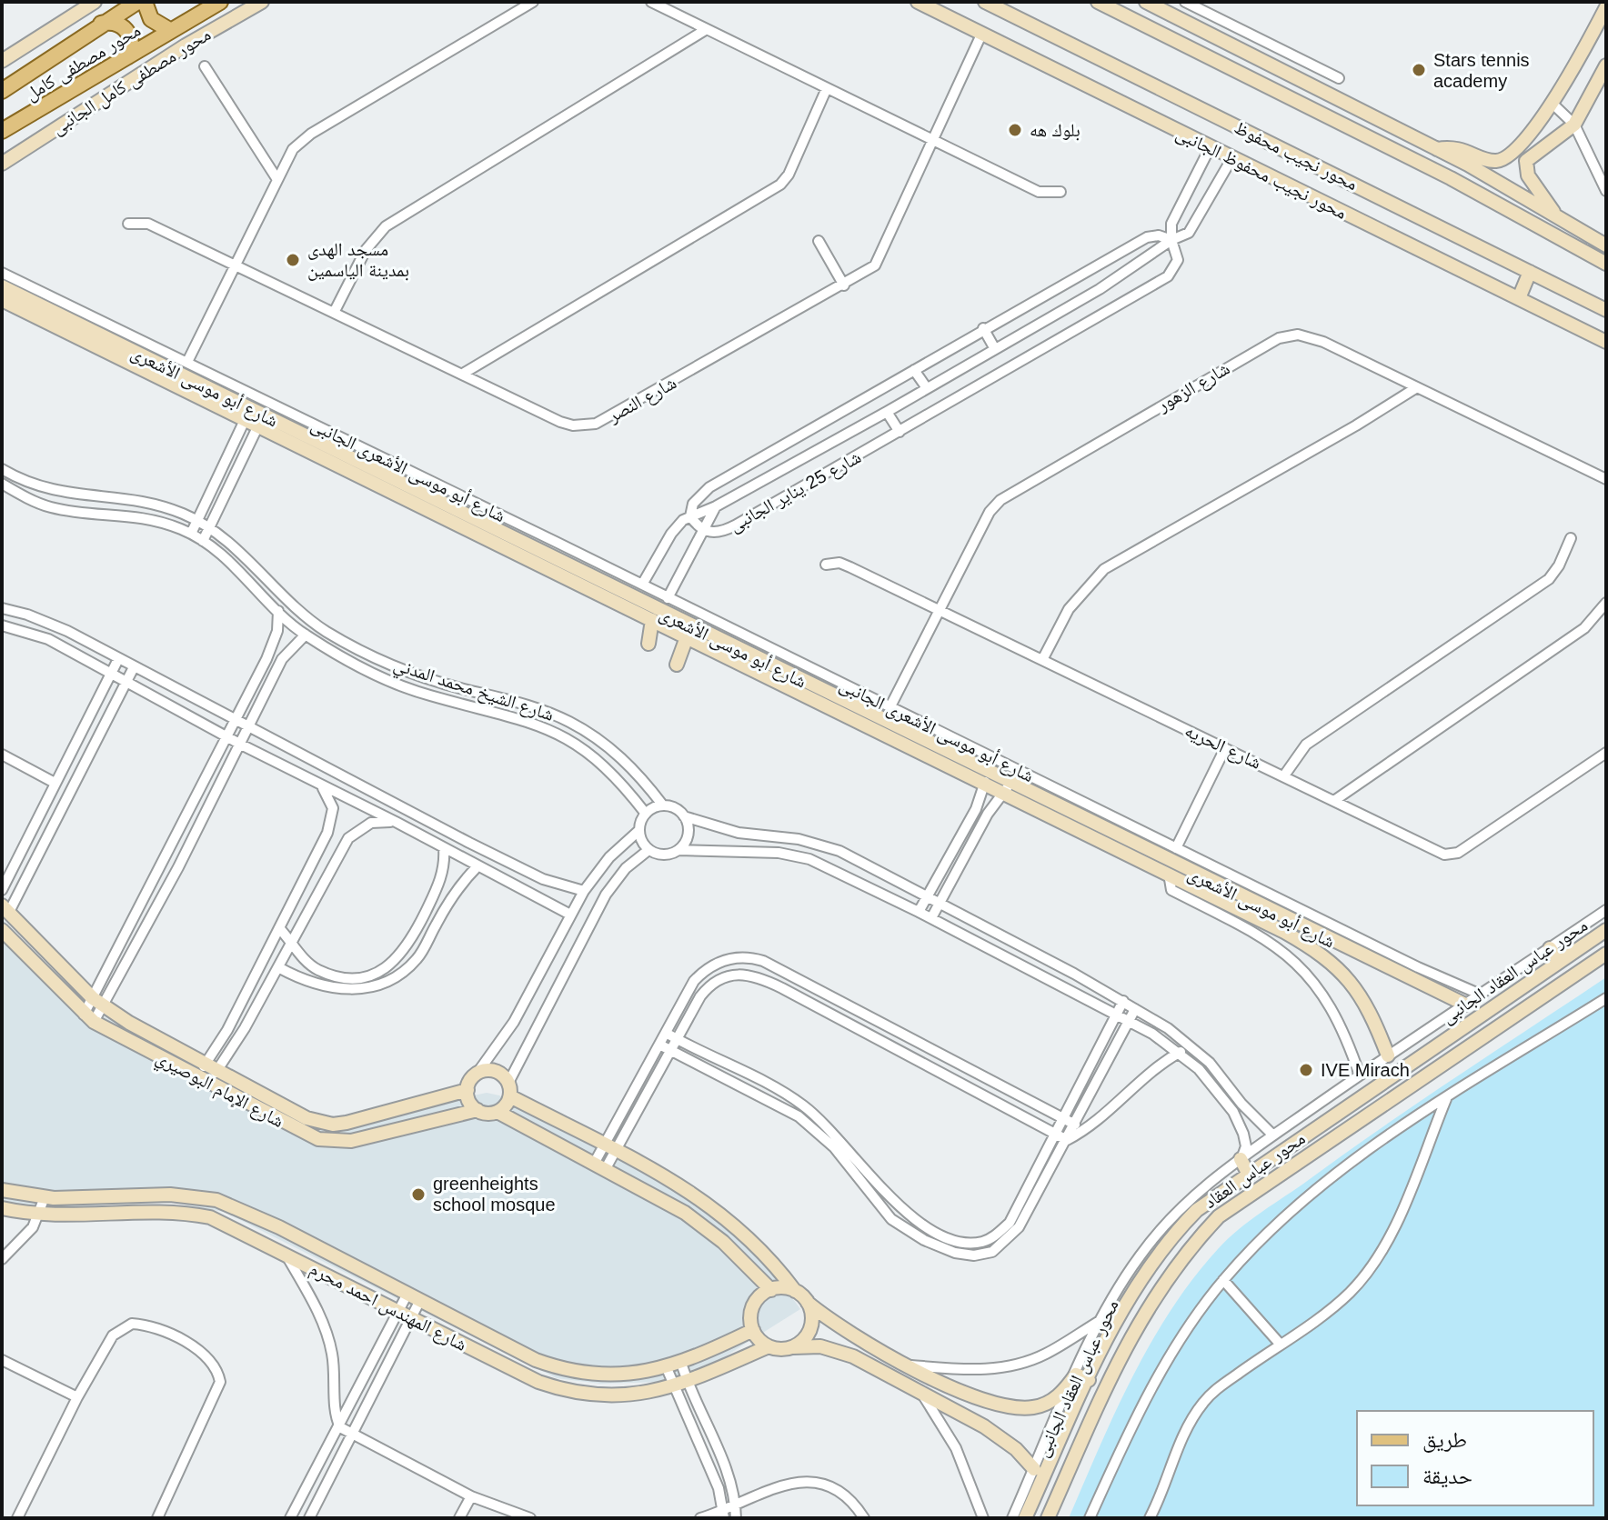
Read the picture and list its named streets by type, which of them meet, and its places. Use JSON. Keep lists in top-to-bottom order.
{
  "streets": {
    "main road": ["محور مصطفى كامل"],
    "street": [
      "محور مصطفى كامل الجانبى",
      "محور نجيب محفوظ",
      "محور نجيب محفوظ الجانبى",
      "شارع أبو موسى الأشعرى",
      "شارع الزهور",
      "شارع النصر",
      "شارع أبو موسى الأشعرى الجانبى",
      "شارع 25 يناير الجانبى",
      "شارع الشيخ محمد المدني",
      "شارع الحريه",
      "محور عباس العقاد الجانبى",
      "شارع الإمام البوصيري",
      "محور عباس العقاد",
      "شارع المهندس احمد محرم"
    ]
  },
  "crossings": [
    ["محور نجيب محفوظ الجانبى", "شارع النصر"],
    ["محور نجيب محفوظ الجانبى", "شارع 25 يناير الجانبى"],
    ["شارع أبو موسى الأشعرى", "محور عباس العقاد الجانبى"],
    ["شارع الزهور", "شارع أبو موسى الأشعرى الجانبى"],
    ["شارع الزهور", "شارع الحريه"],
    ["شارع أبو موسى الأشعرى الجانبى", "محور عباس العقاد الجانبى"],
    ["محور عباس العقاد الجانبى", "محور عباس العقاد"]
  ],
  "places": [
    "Stars tennis academy",
    "بلوك هه",
    "مسجد الهدى بمدينة الياسمين",
    "IVE Mirach",
    "greenheights school mosque"
  ],
  "legend": ["طريق", "حديقة"]
}
